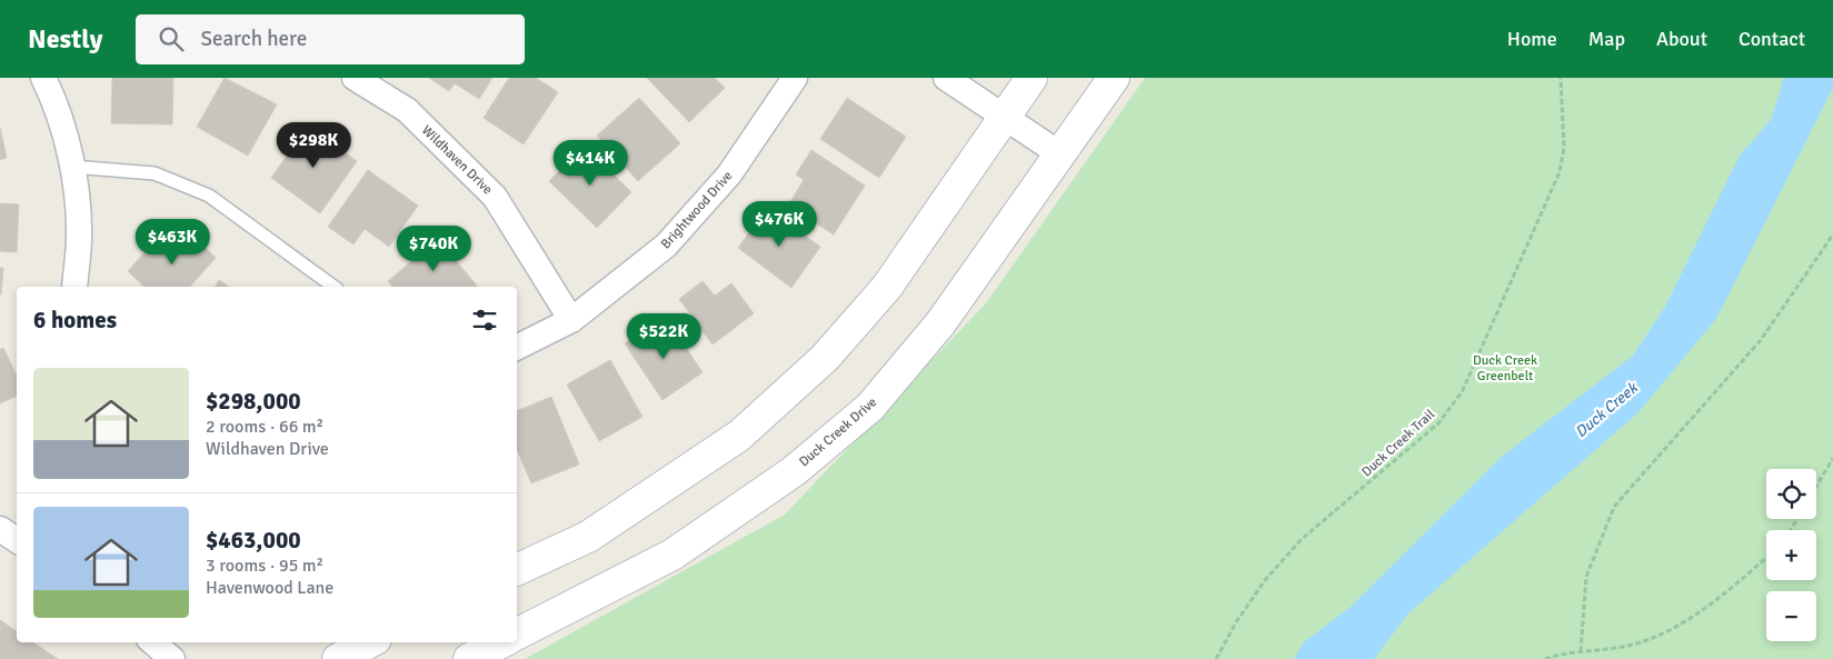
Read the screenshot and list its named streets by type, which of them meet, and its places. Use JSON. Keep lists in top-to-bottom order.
{
  "streets": {
    "main road": ["Duck Creek Drive"],
    "street": ["Wildhaven Drive", "Brightwood Drive"],
    "path": ["Duck Creek Trail"]
  },
  "crossings": [
    ["Wildhaven Drive", "Brightwood Drive"]
  ],
  "water": ["Duck Creek"],
  "parks": ["Duck Creek Greenbelt"],
  "page": {
    "header": "Nestly",
    "search": "Search here",
    "nav": [
      "Home",
      "Map",
      "About",
      "Contact"
    ],
    "price": [
      "$298K",
      "$414K",
      "$476K",
      "$463K",
      "$740K",
      "$522K"
    ],
    "heading": "6 homes",
    "list": [
      {
        "name": "$298,000",
        "note": "2 rooms · 66 m² · Wildhaven Drive"
      },
      {
        "name": "$463,000",
        "note": "3 rooms · 95 m² · Havenwood Lane"
      }
    ],
    "map_buttons": ["+", "−"]
  }
}
